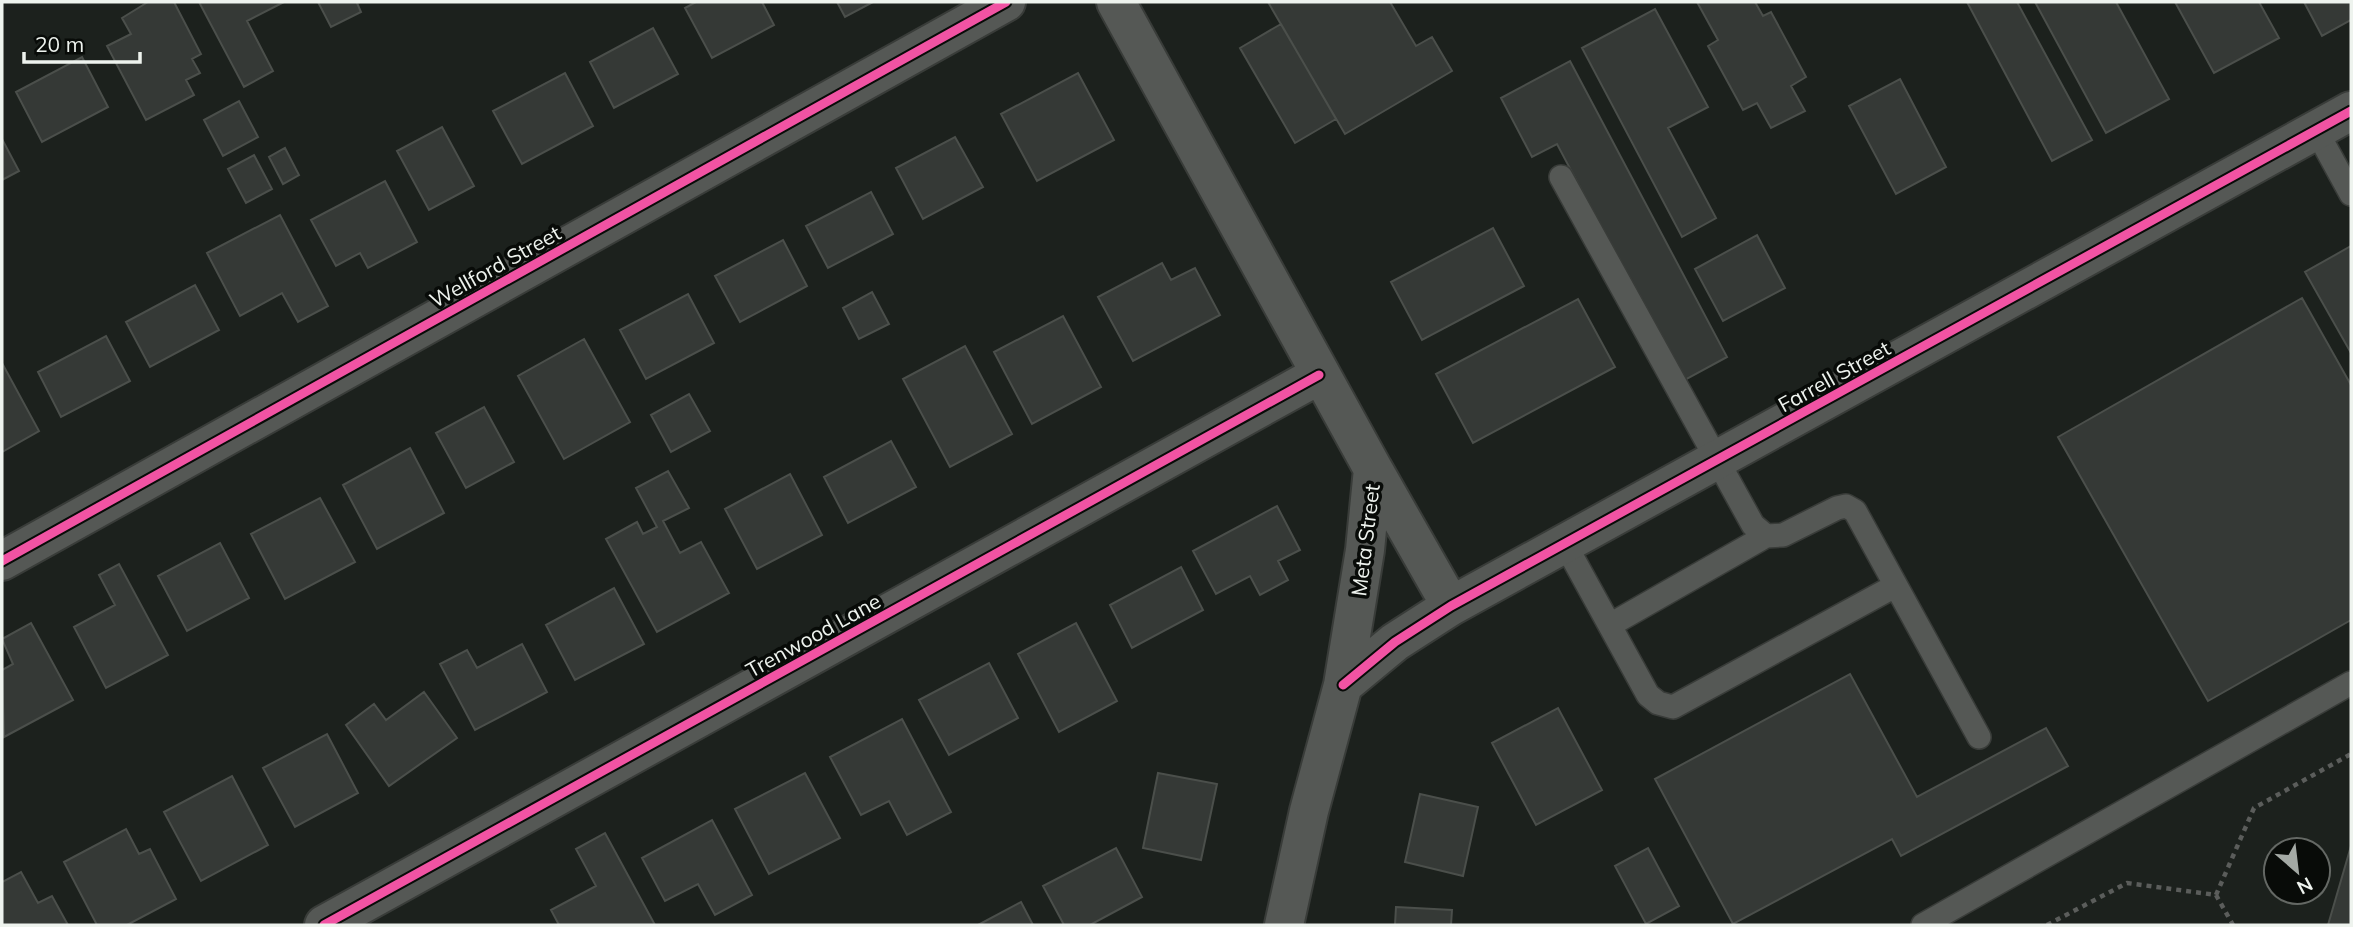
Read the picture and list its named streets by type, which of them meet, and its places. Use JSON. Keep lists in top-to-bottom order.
{
  "streets": {
    "street": [
      "Wellford Street",
      "Farrell Street",
      "Meta Street",
      "Trenwood Lane"
    ]
  },
  "crossings": [
    ["Farrell Street", "Meta Street"],
    ["Meta Street", "Trenwood Lane"]
  ],
  "scale_bar": "20 m",
  "north": "bottom right"
}
